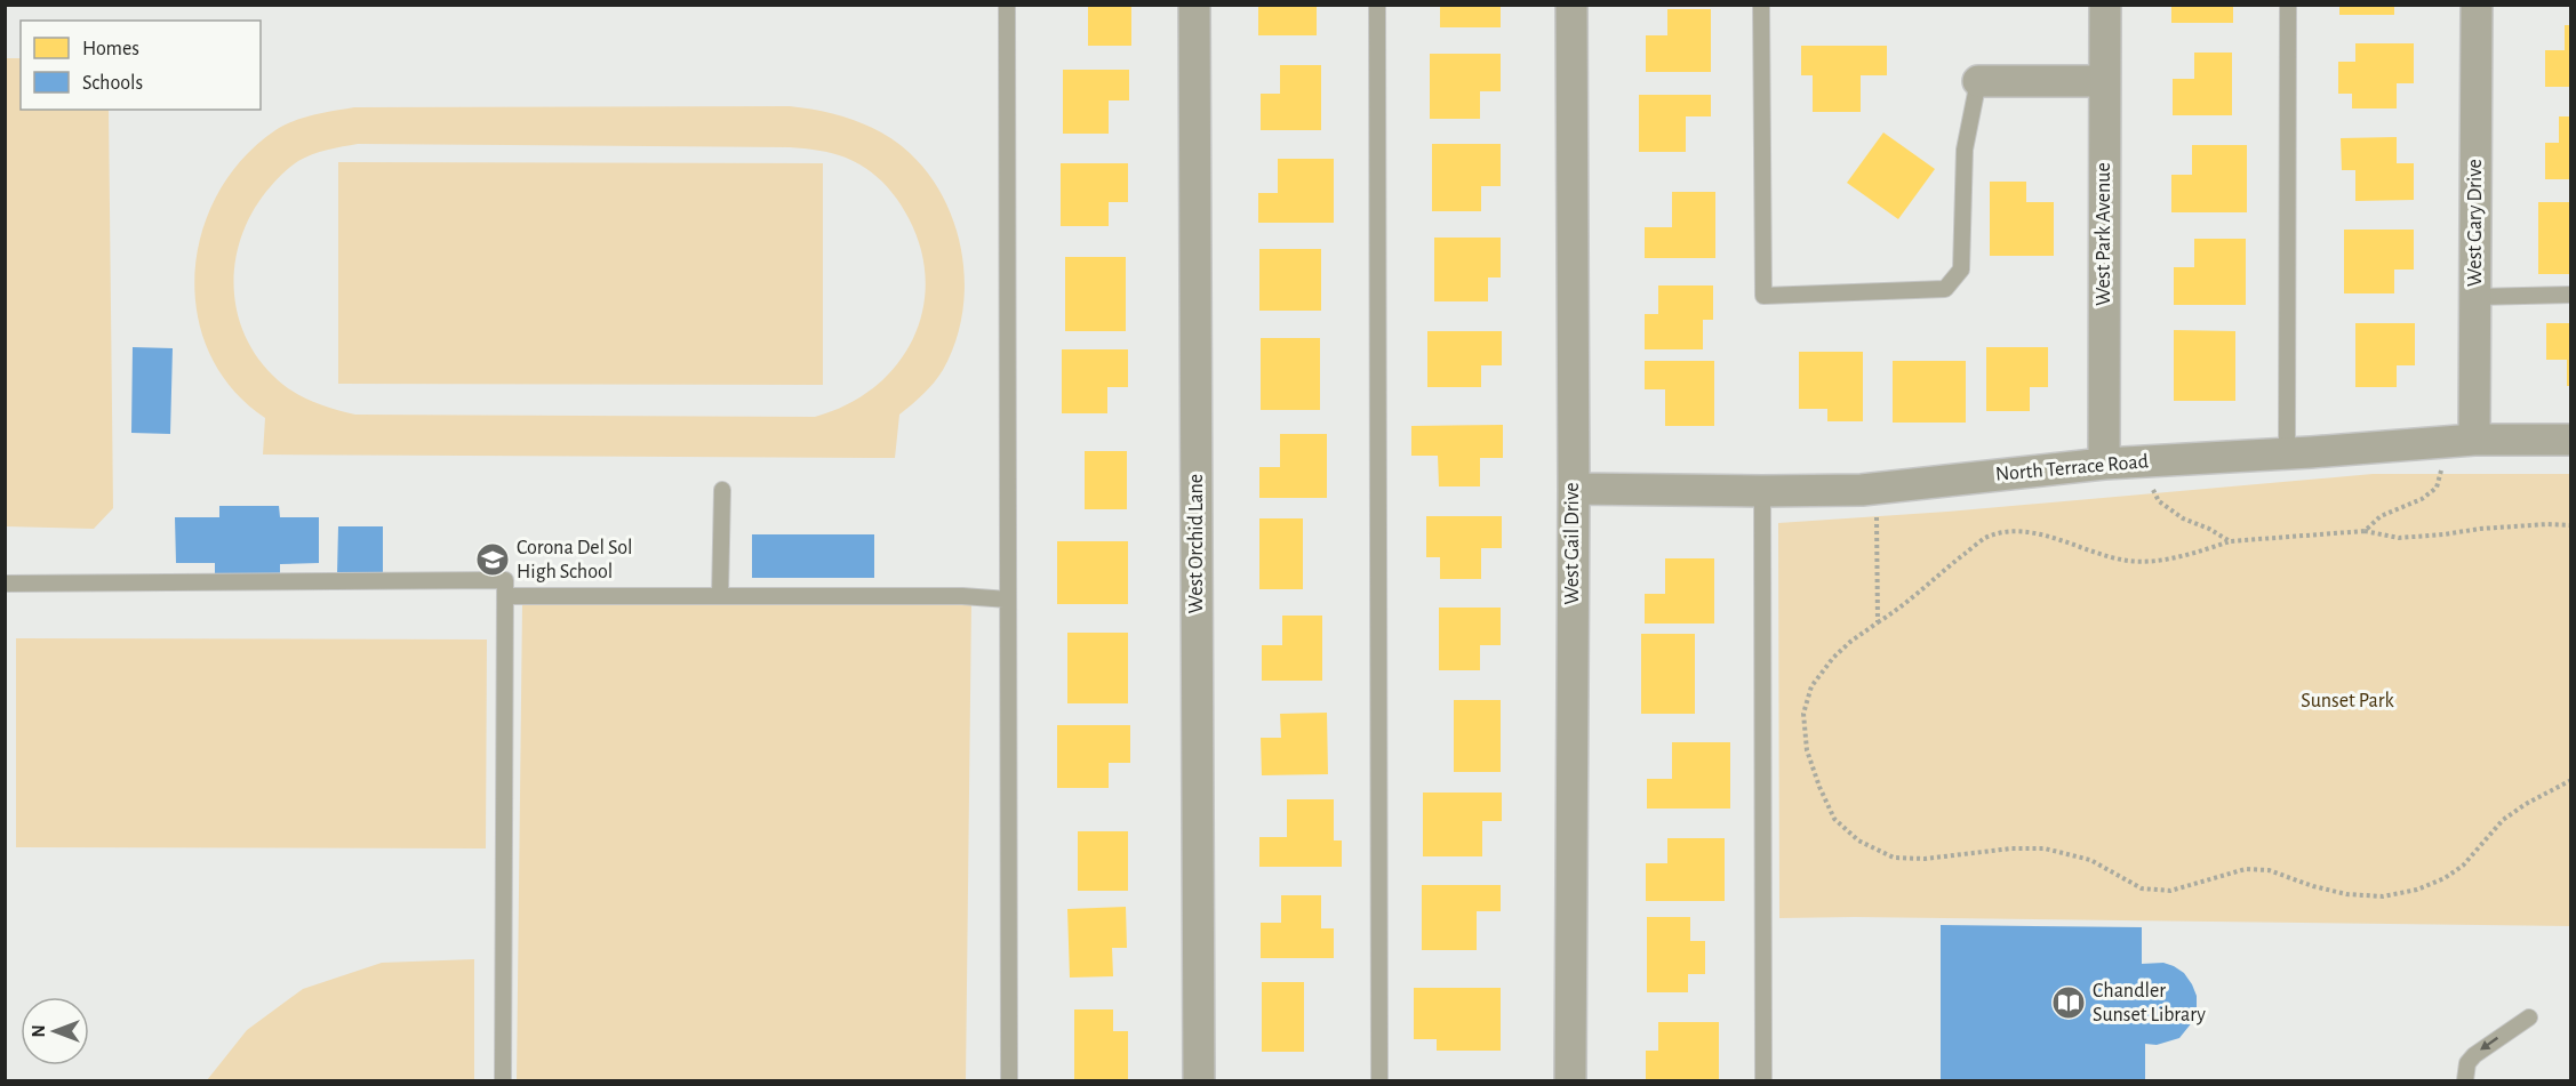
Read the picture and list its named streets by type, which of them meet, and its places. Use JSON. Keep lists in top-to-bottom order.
{
  "streets": {
    "street": [
      "West Gary Drive",
      "West Park Avenue",
      "North Terrace Road",
      "West Orchid Lane",
      "West Gail Drive"
    ]
  },
  "crossings": [
    ["West Gary Drive", "North Terrace Road"],
    ["West Park Avenue", "North Terrace Road"],
    ["North Terrace Road", "West Gail Drive"]
  ],
  "parks": ["Sunset Park"],
  "places": {
    "school or university": ["Corona Del Sol High School"],
    "library": ["Chandler Sunset Library"]
  },
  "legend": ["Homes", "Schools"],
  "north": "left"
}
